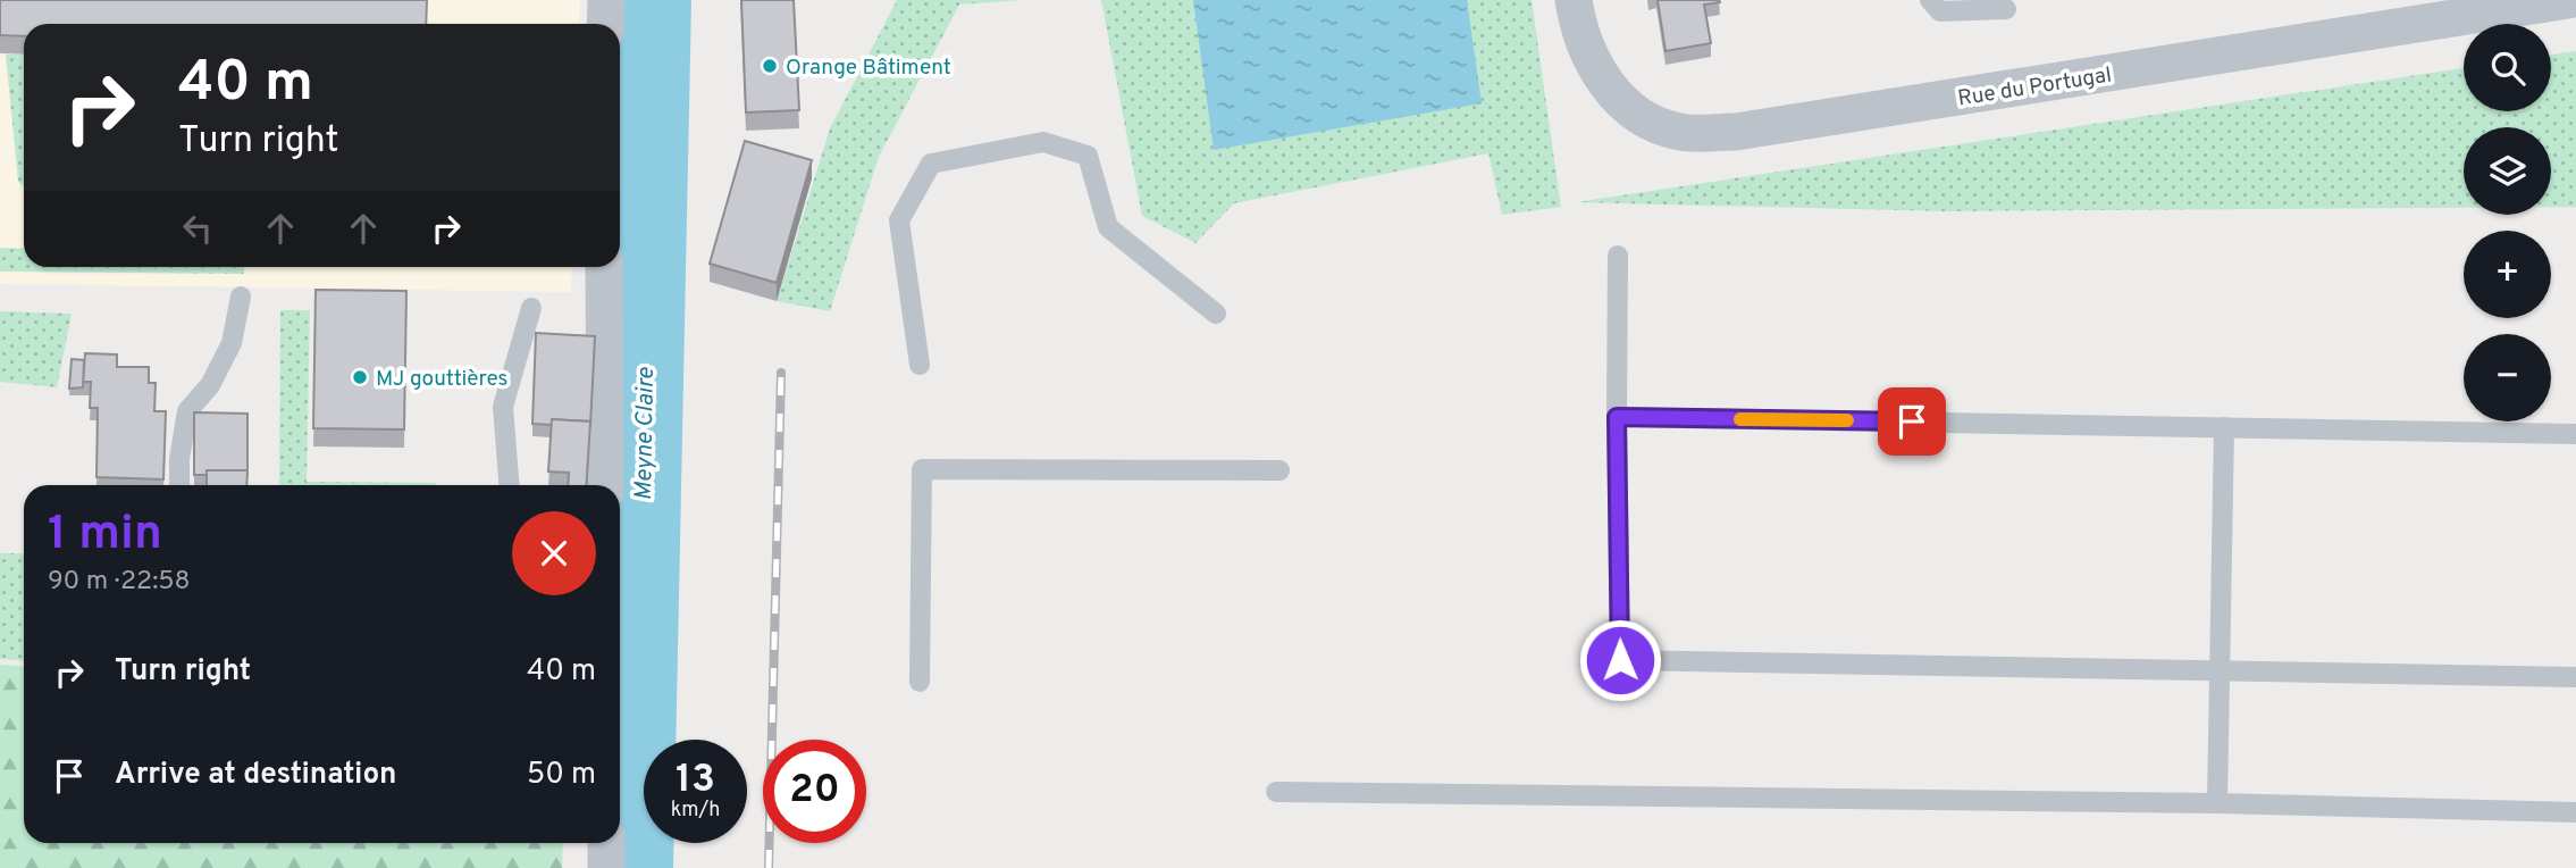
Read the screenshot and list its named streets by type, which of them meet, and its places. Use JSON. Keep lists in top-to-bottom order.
{
  "streets": {
    "street": ["Rue du Portugal"]
  },
  "water": ["Meyne Claire"],
  "places": ["Orange Bâtiment", "MJ gouttières"],
  "page": {
    "map_buttons": ["+", "−"],
    "turn": ["40 m", "Turn right"],
    "heading": ["1 min", "90 m · 22:58"],
    "list": [
      {
        "name": "Turn right",
        "value": "40 m"
      },
      {
        "name": "Arrive at destination",
        "value": "50 m"
      }
    ],
    "speed": "13 km/h",
    "limit": "20"
  }
}
